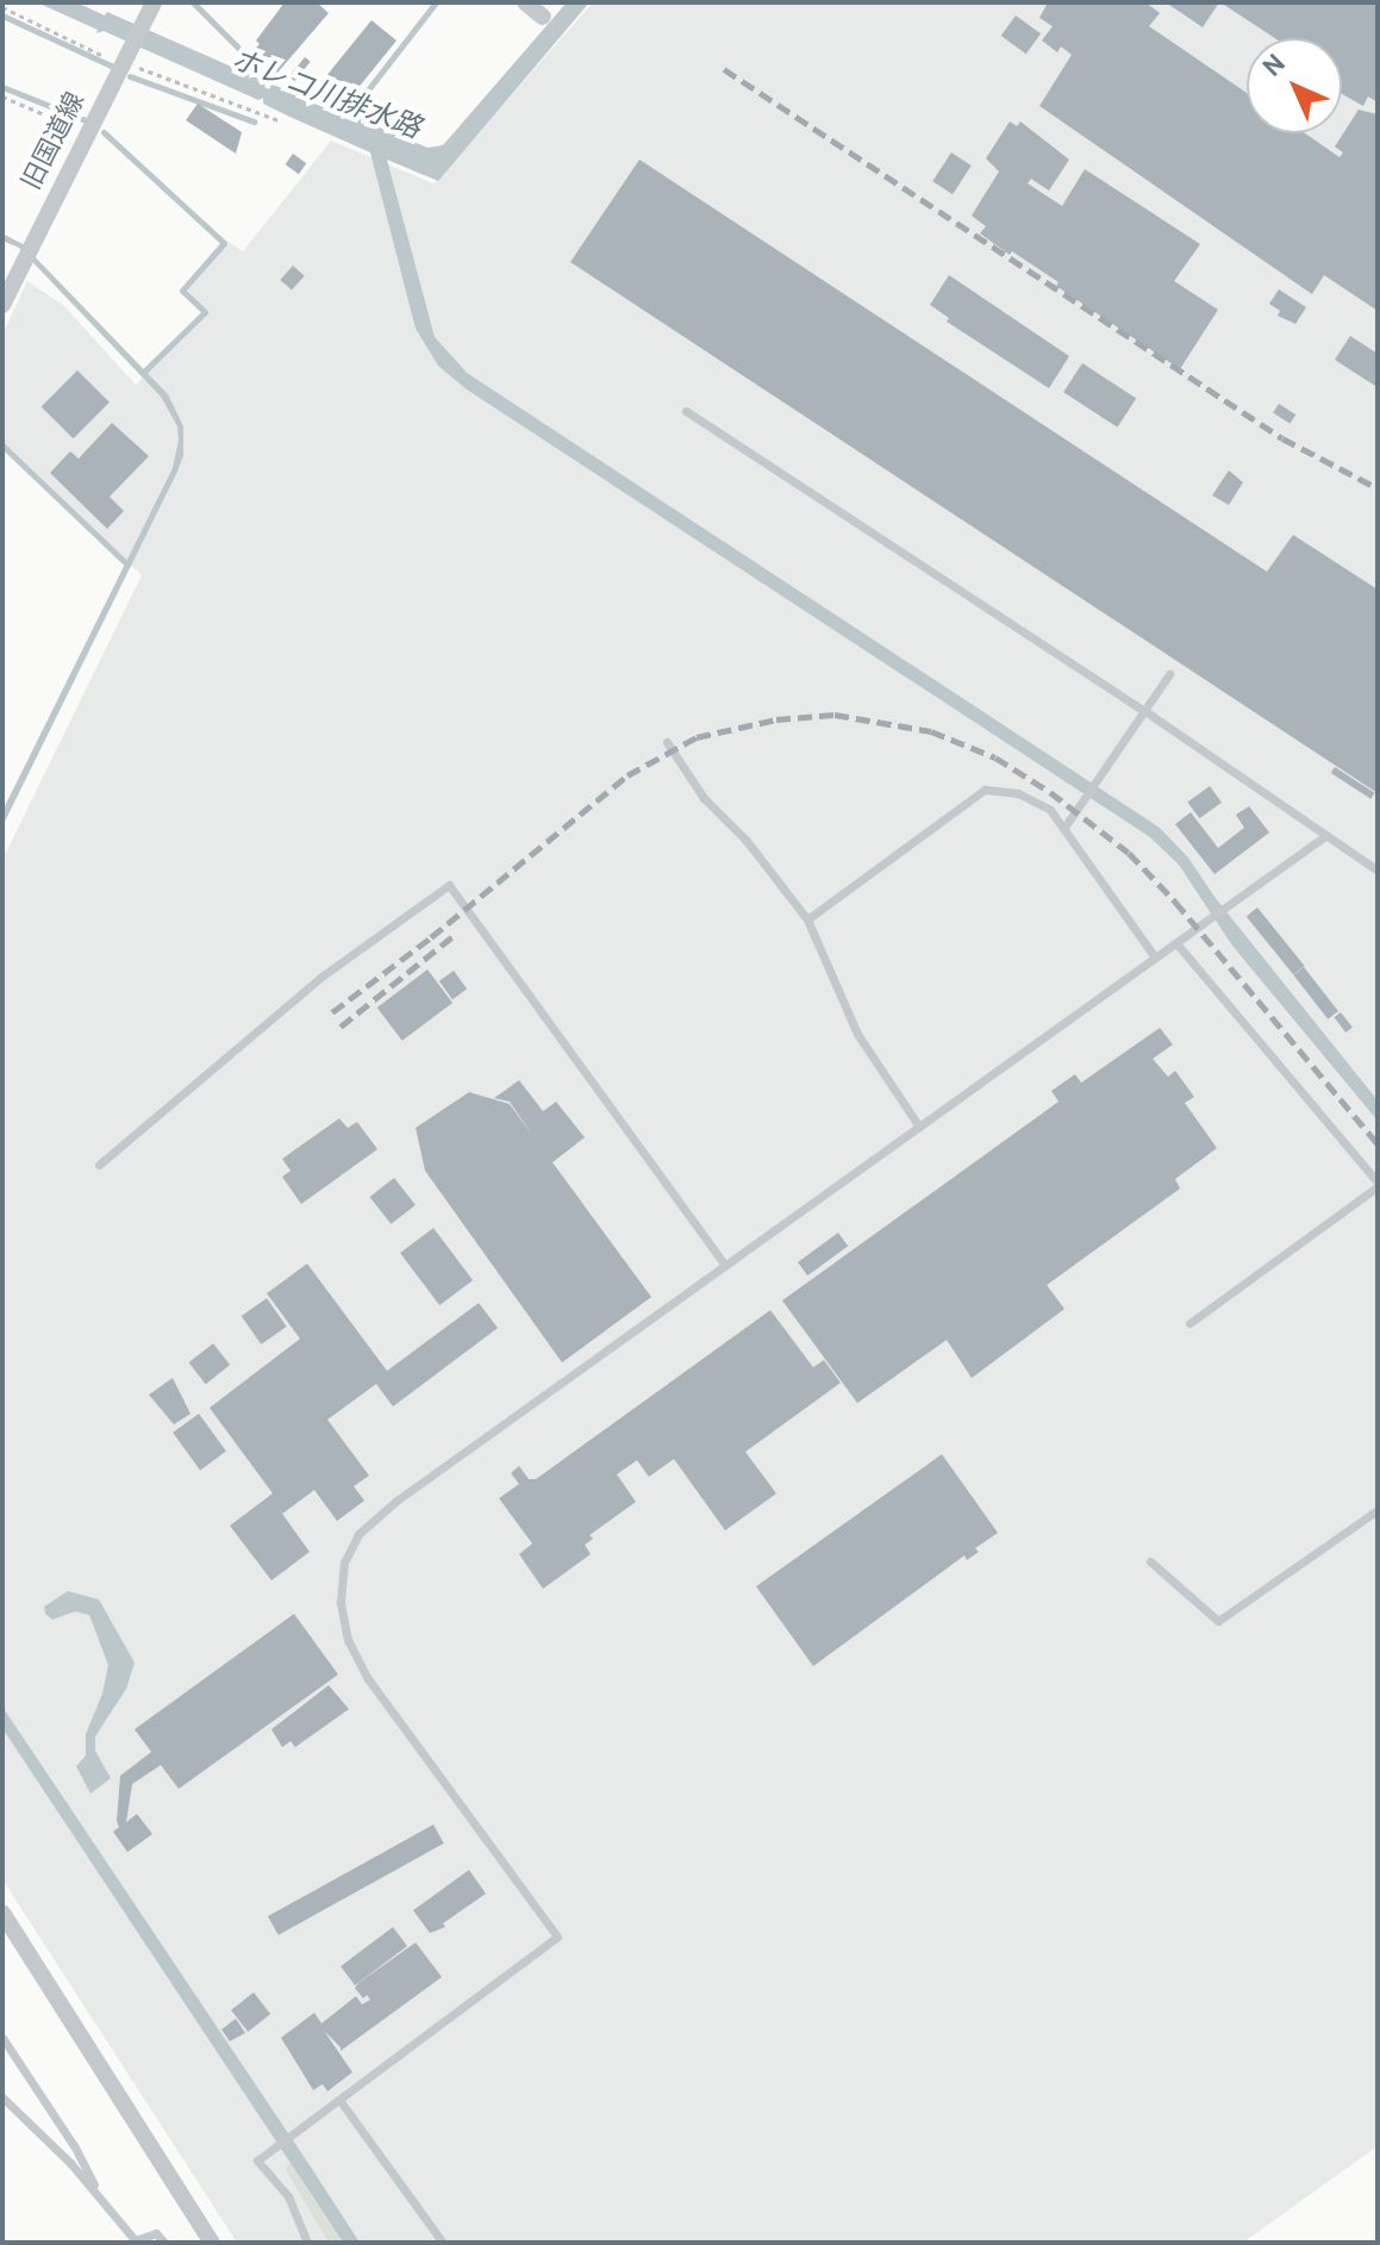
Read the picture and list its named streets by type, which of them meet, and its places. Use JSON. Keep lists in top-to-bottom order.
{
  "streets": {
    "street": ["旧国道線"]
  },
  "water": ["ホレコ川排水路"],
  "north": "top left"
}
